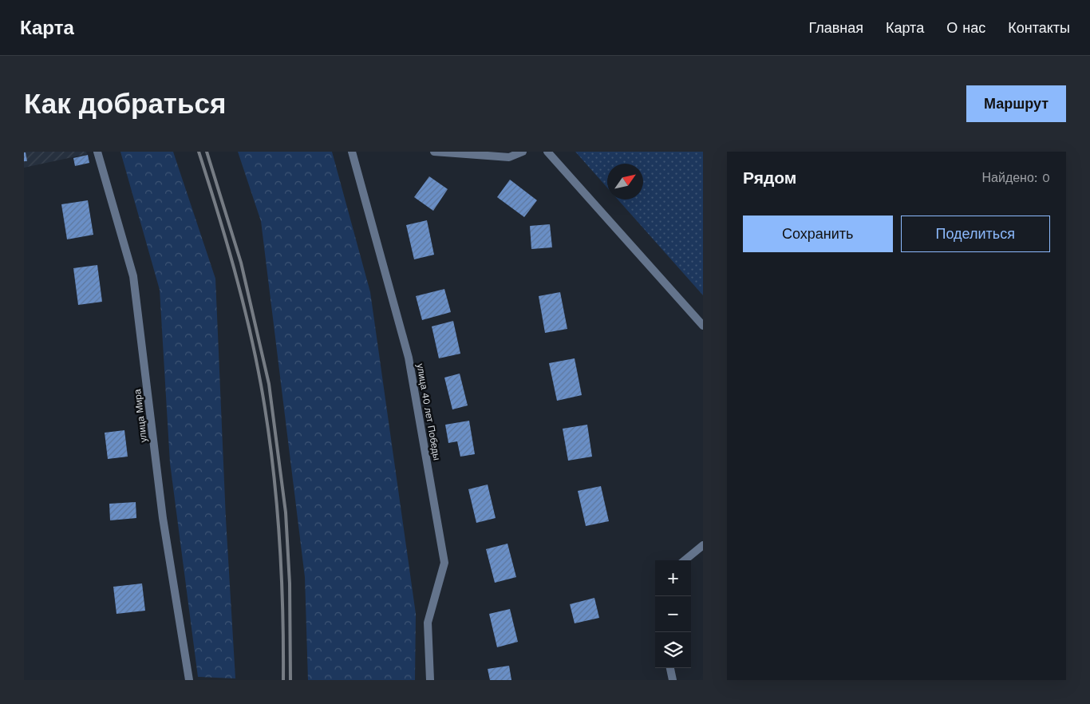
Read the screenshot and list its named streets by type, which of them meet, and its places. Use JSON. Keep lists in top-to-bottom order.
{
  "streets": {
    "street": ["улица 40 лет Победы", "улица Мира"]
  },
  "north": "top right",
  "page": {
    "header": "Карта",
    "nav": [
      "Главная",
      "Карта",
      "О нас",
      "Контакты"
    ],
    "buttons": [
      "Маршрут",
      ["Сохранить", "Поделиться"]
    ],
    "title": "Как добраться",
    "heading": ["Рядом", "Найдено: 0"],
    "map_buttons": ["+", "−"]
  }
}
